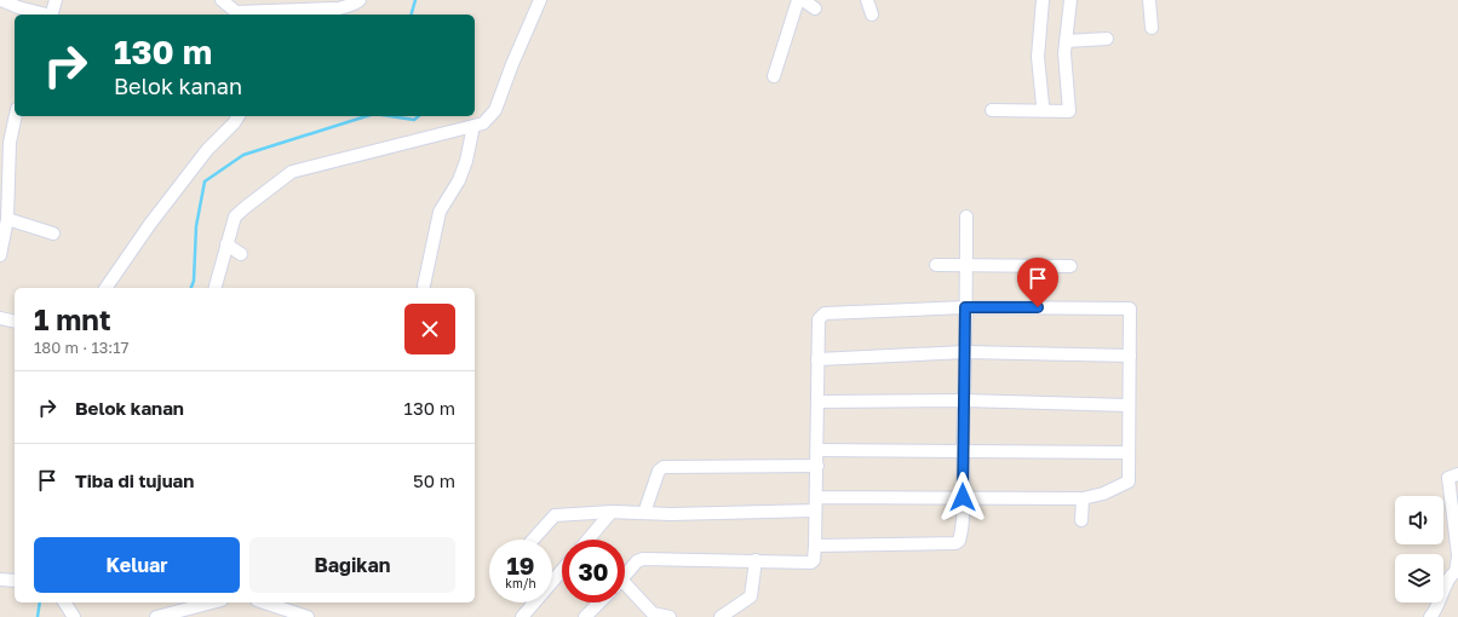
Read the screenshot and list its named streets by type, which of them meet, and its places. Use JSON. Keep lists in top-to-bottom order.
{
  "page": {
    "turn": ["130 m", "Belok kanan"],
    "heading": ["1 mnt", "180 m · 13:17"],
    "list": [
      {
        "name": "Belok kanan",
        "value": "130 m"
      },
      {
        "name": "Tiba di tujuan",
        "value": "50 m"
      }
    ],
    "buttons": ["Keluar", "Bagikan"],
    "speed": "19 km/h",
    "limit": "30"
  }
}
